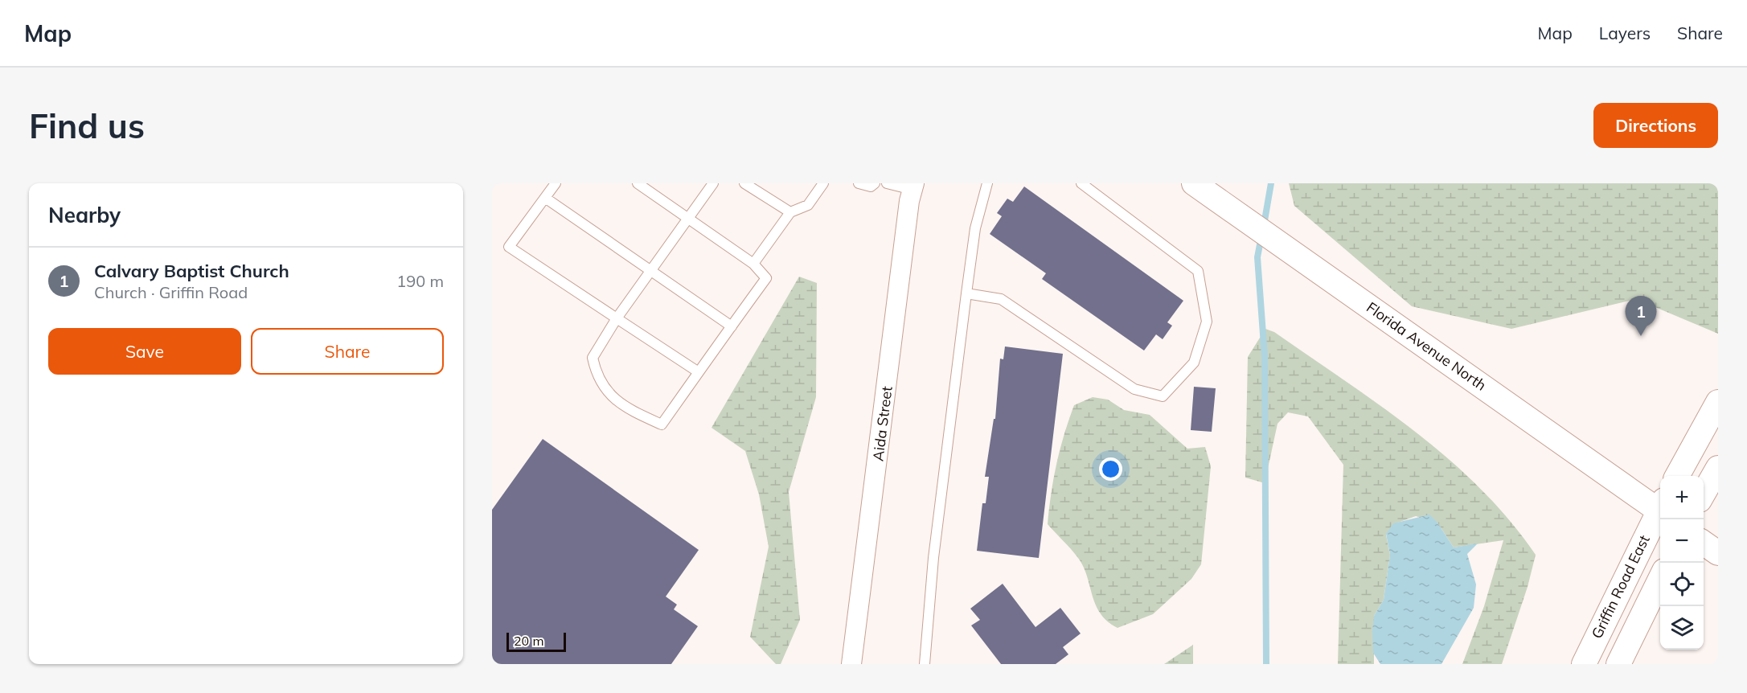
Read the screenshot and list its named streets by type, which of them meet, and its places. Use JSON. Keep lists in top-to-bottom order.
{
  "streets": {
    "street": ["Florida Avenue North", "Aida Street", "Griffin Road East"]
  },
  "scale_bar": "20 m",
  "page": {
    "header": "Map",
    "nav": ["Map", "Layers", "Share"],
    "buttons": [
      "Directions",
      ["Save", "Share"]
    ],
    "title": "Find us",
    "heading": "Nearby",
    "list": [
      {
        "mark": "1",
        "name": "Calvary Baptist Church",
        "note": "Church · Griffin Road",
        "value": "190 m"
      }
    ],
    "pins": "1",
    "map_buttons": ["+", "−"],
    "scale": "20 m"
  }
}
